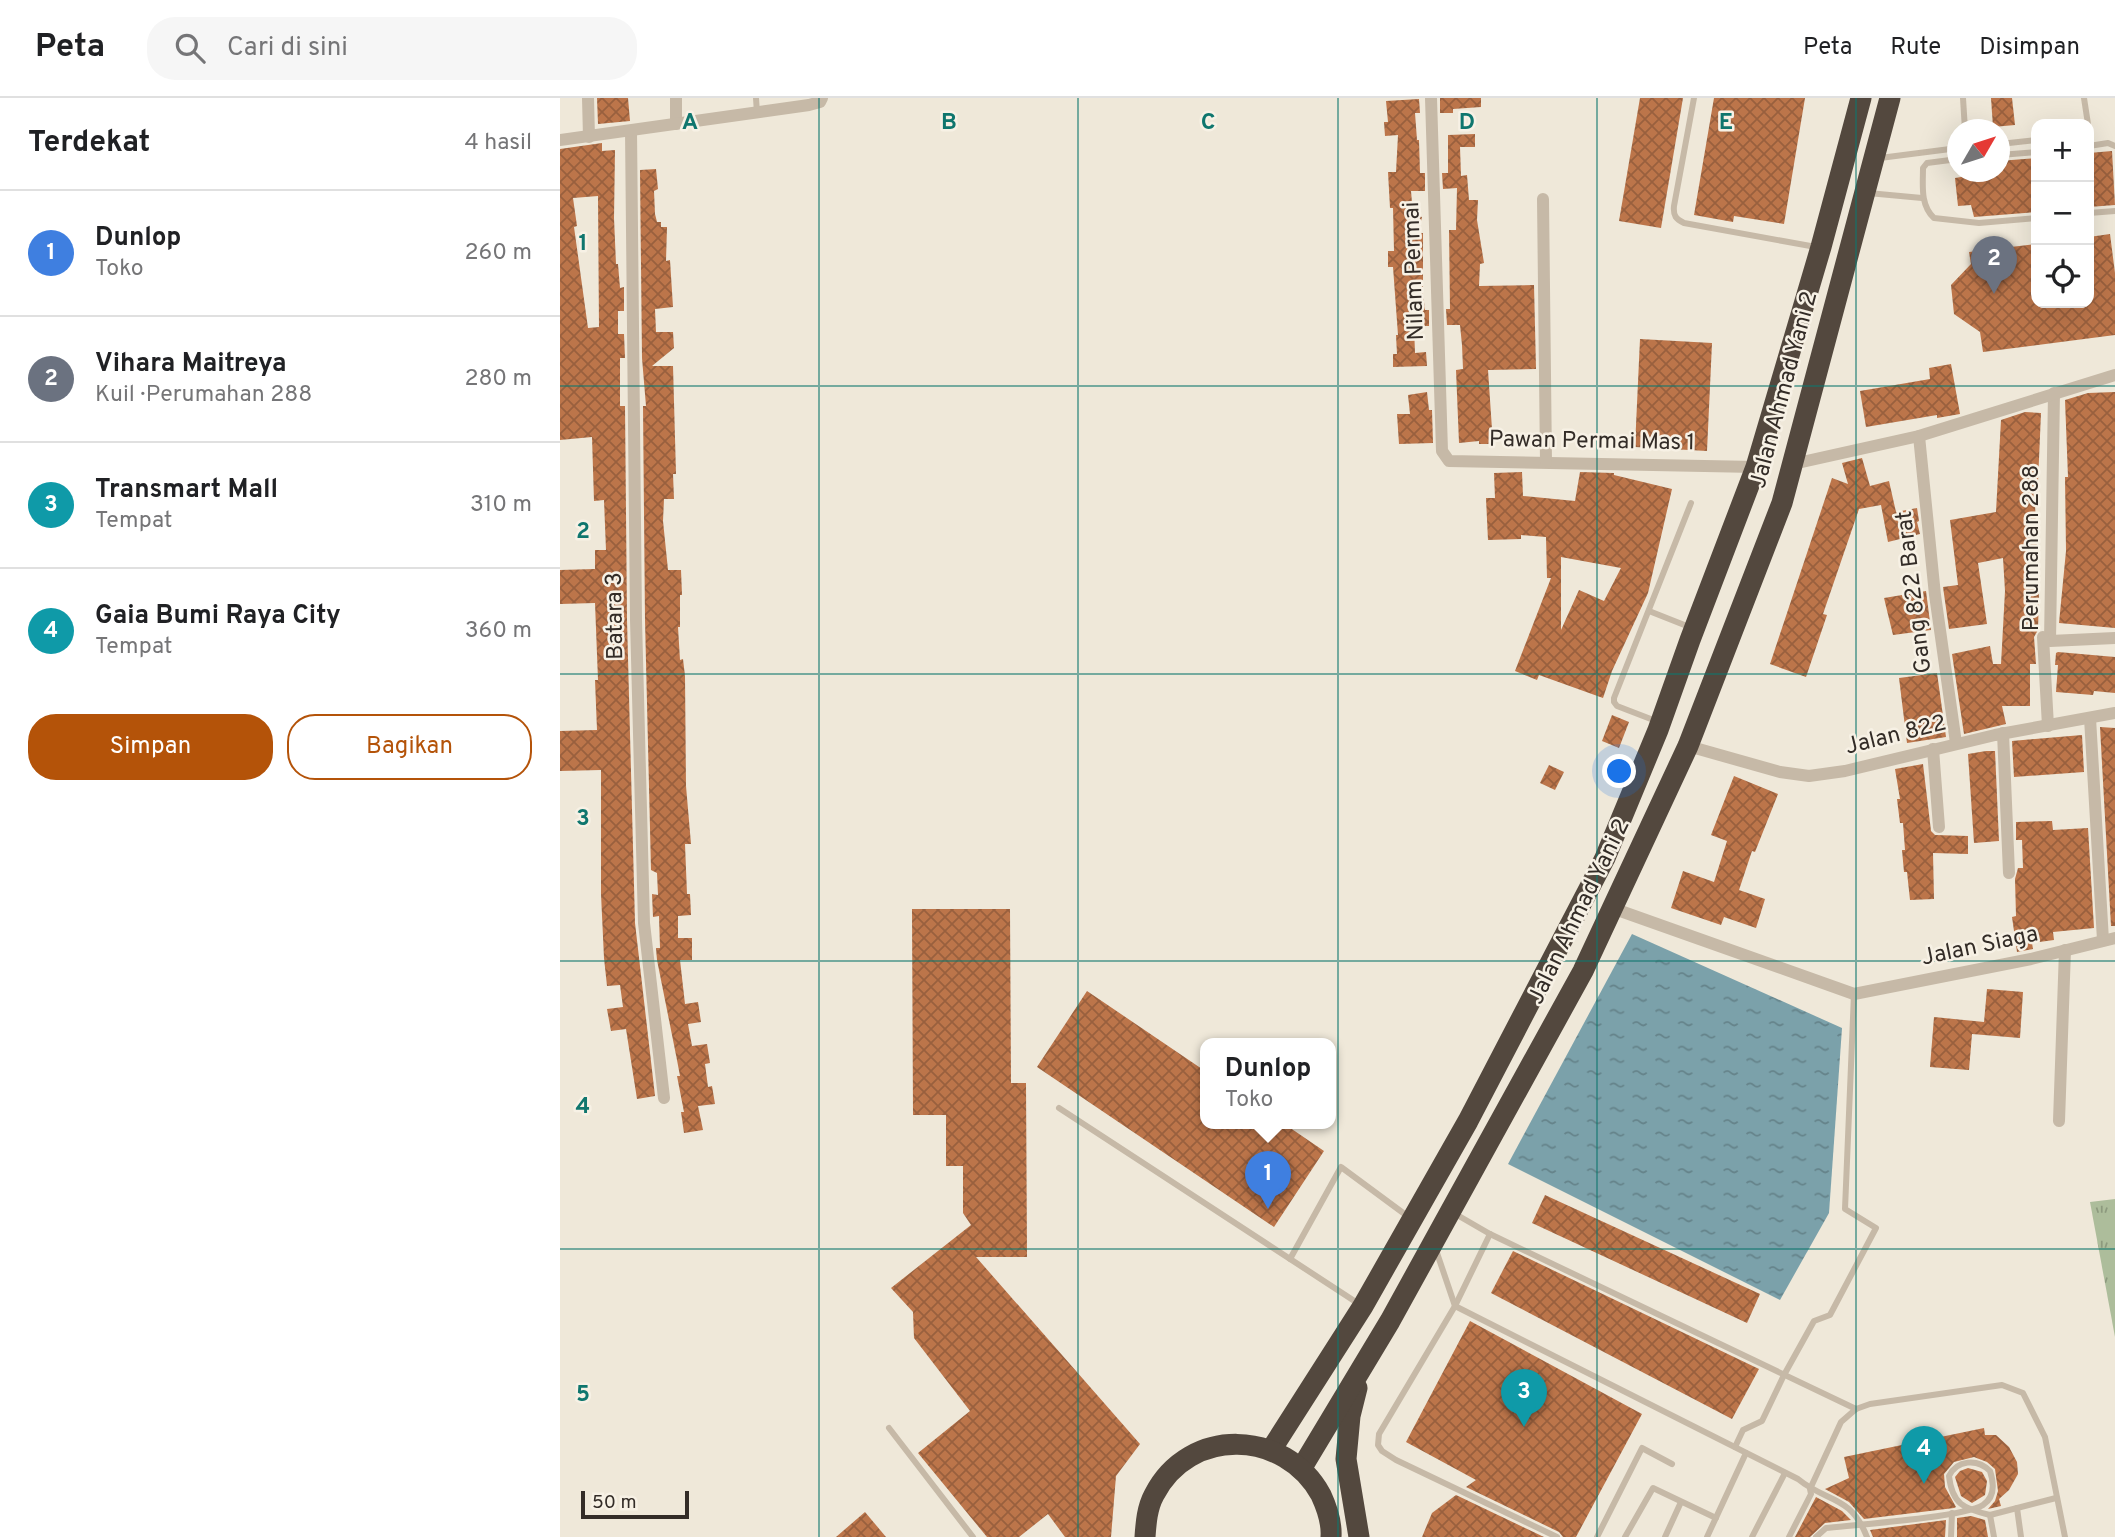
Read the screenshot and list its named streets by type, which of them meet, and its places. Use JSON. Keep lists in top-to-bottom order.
{
  "streets": {
    "highway": ["Jalan Ahmad Yani 2"],
    "street": [
      "Nilam Permai",
      "Pawan Permai Mas 1",
      "Perumahan 288",
      "Gang 822 Barat",
      "Batara 3",
      "Jalan 822",
      "Jalan Siaga"
    ]
  },
  "crossings": [
    ["Nilam Permai", "Pawan Permai Mas 1"],
    ["Jalan Ahmad Yani 2", "Pawan Permai Mas 1"],
    ["Jalan Ahmad Yani 2", "Jalan 822"],
    ["Gang 822 Barat", "Jalan 822"]
  ],
  "scale_bar": "50 m",
  "north": "top right",
  "page": {
    "header": "Peta",
    "search": "Cari di sini",
    "nav": ["Peta", "Rute", "Disimpan"],
    "heading": ["Terdekat", "4 hasil"],
    "map_buttons": ["+", "−"],
    "list": [
      {
        "mark": "1",
        "name": "Dunlop",
        "note": "Toko",
        "value": "260 m"
      },
      {
        "mark": "2",
        "name": "Vihara Maitreya",
        "note": "Kuil · Perumahan 288",
        "value": "280 m"
      },
      {
        "mark": "3",
        "name": "Transmart Mall",
        "note": "Tempat",
        "value": "310 m"
      },
      {
        "mark": "4",
        "name": "Gaia Bumi Raya City",
        "note": "Tempat",
        "value": "360 m"
      }
    ],
    "pins": [
      "2",
      "1",
      "3",
      "4"
    ],
    "buttons": ["Simpan", "Bagikan"],
    "popup": ["Dunlop", "Toko"],
    "scale": "50 m"
  },
  "grid": {
    "columns": [
      "A",
      "B",
      "C",
      "D",
      "E"
    ],
    "rows": [
      "1",
      "2",
      "3",
      "4",
      "5"
    ]
  }
}
